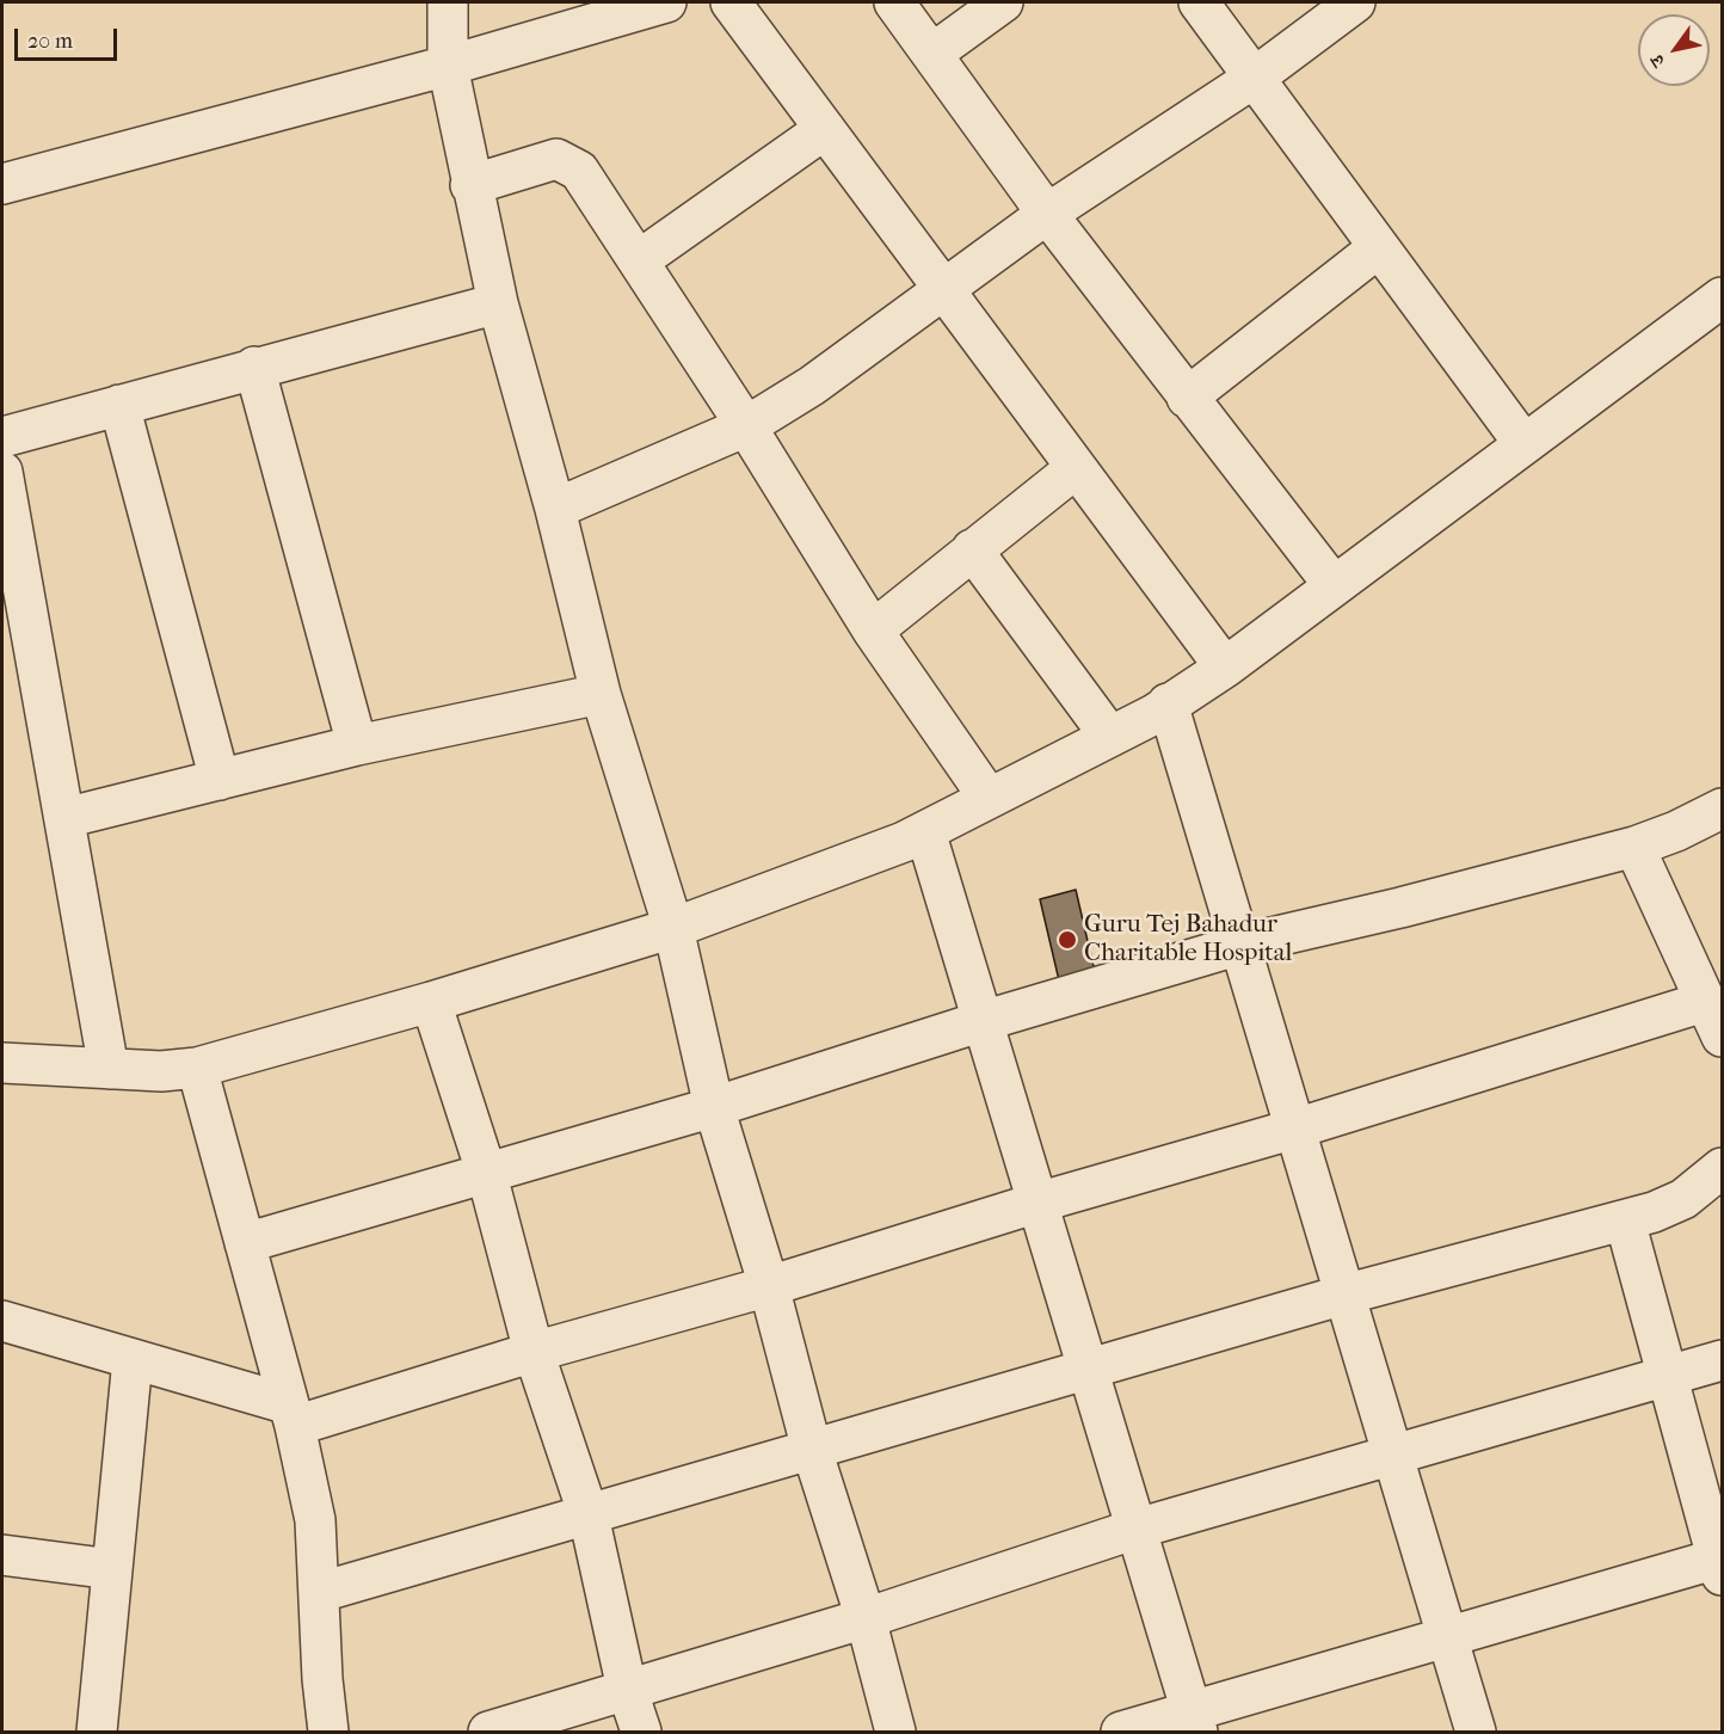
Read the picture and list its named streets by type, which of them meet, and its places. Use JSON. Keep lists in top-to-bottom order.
{
  "places": ["Guru Tej Bahadur Charitable Hospital"],
  "scale_bar": "20 m",
  "north": "bottom left"
}
